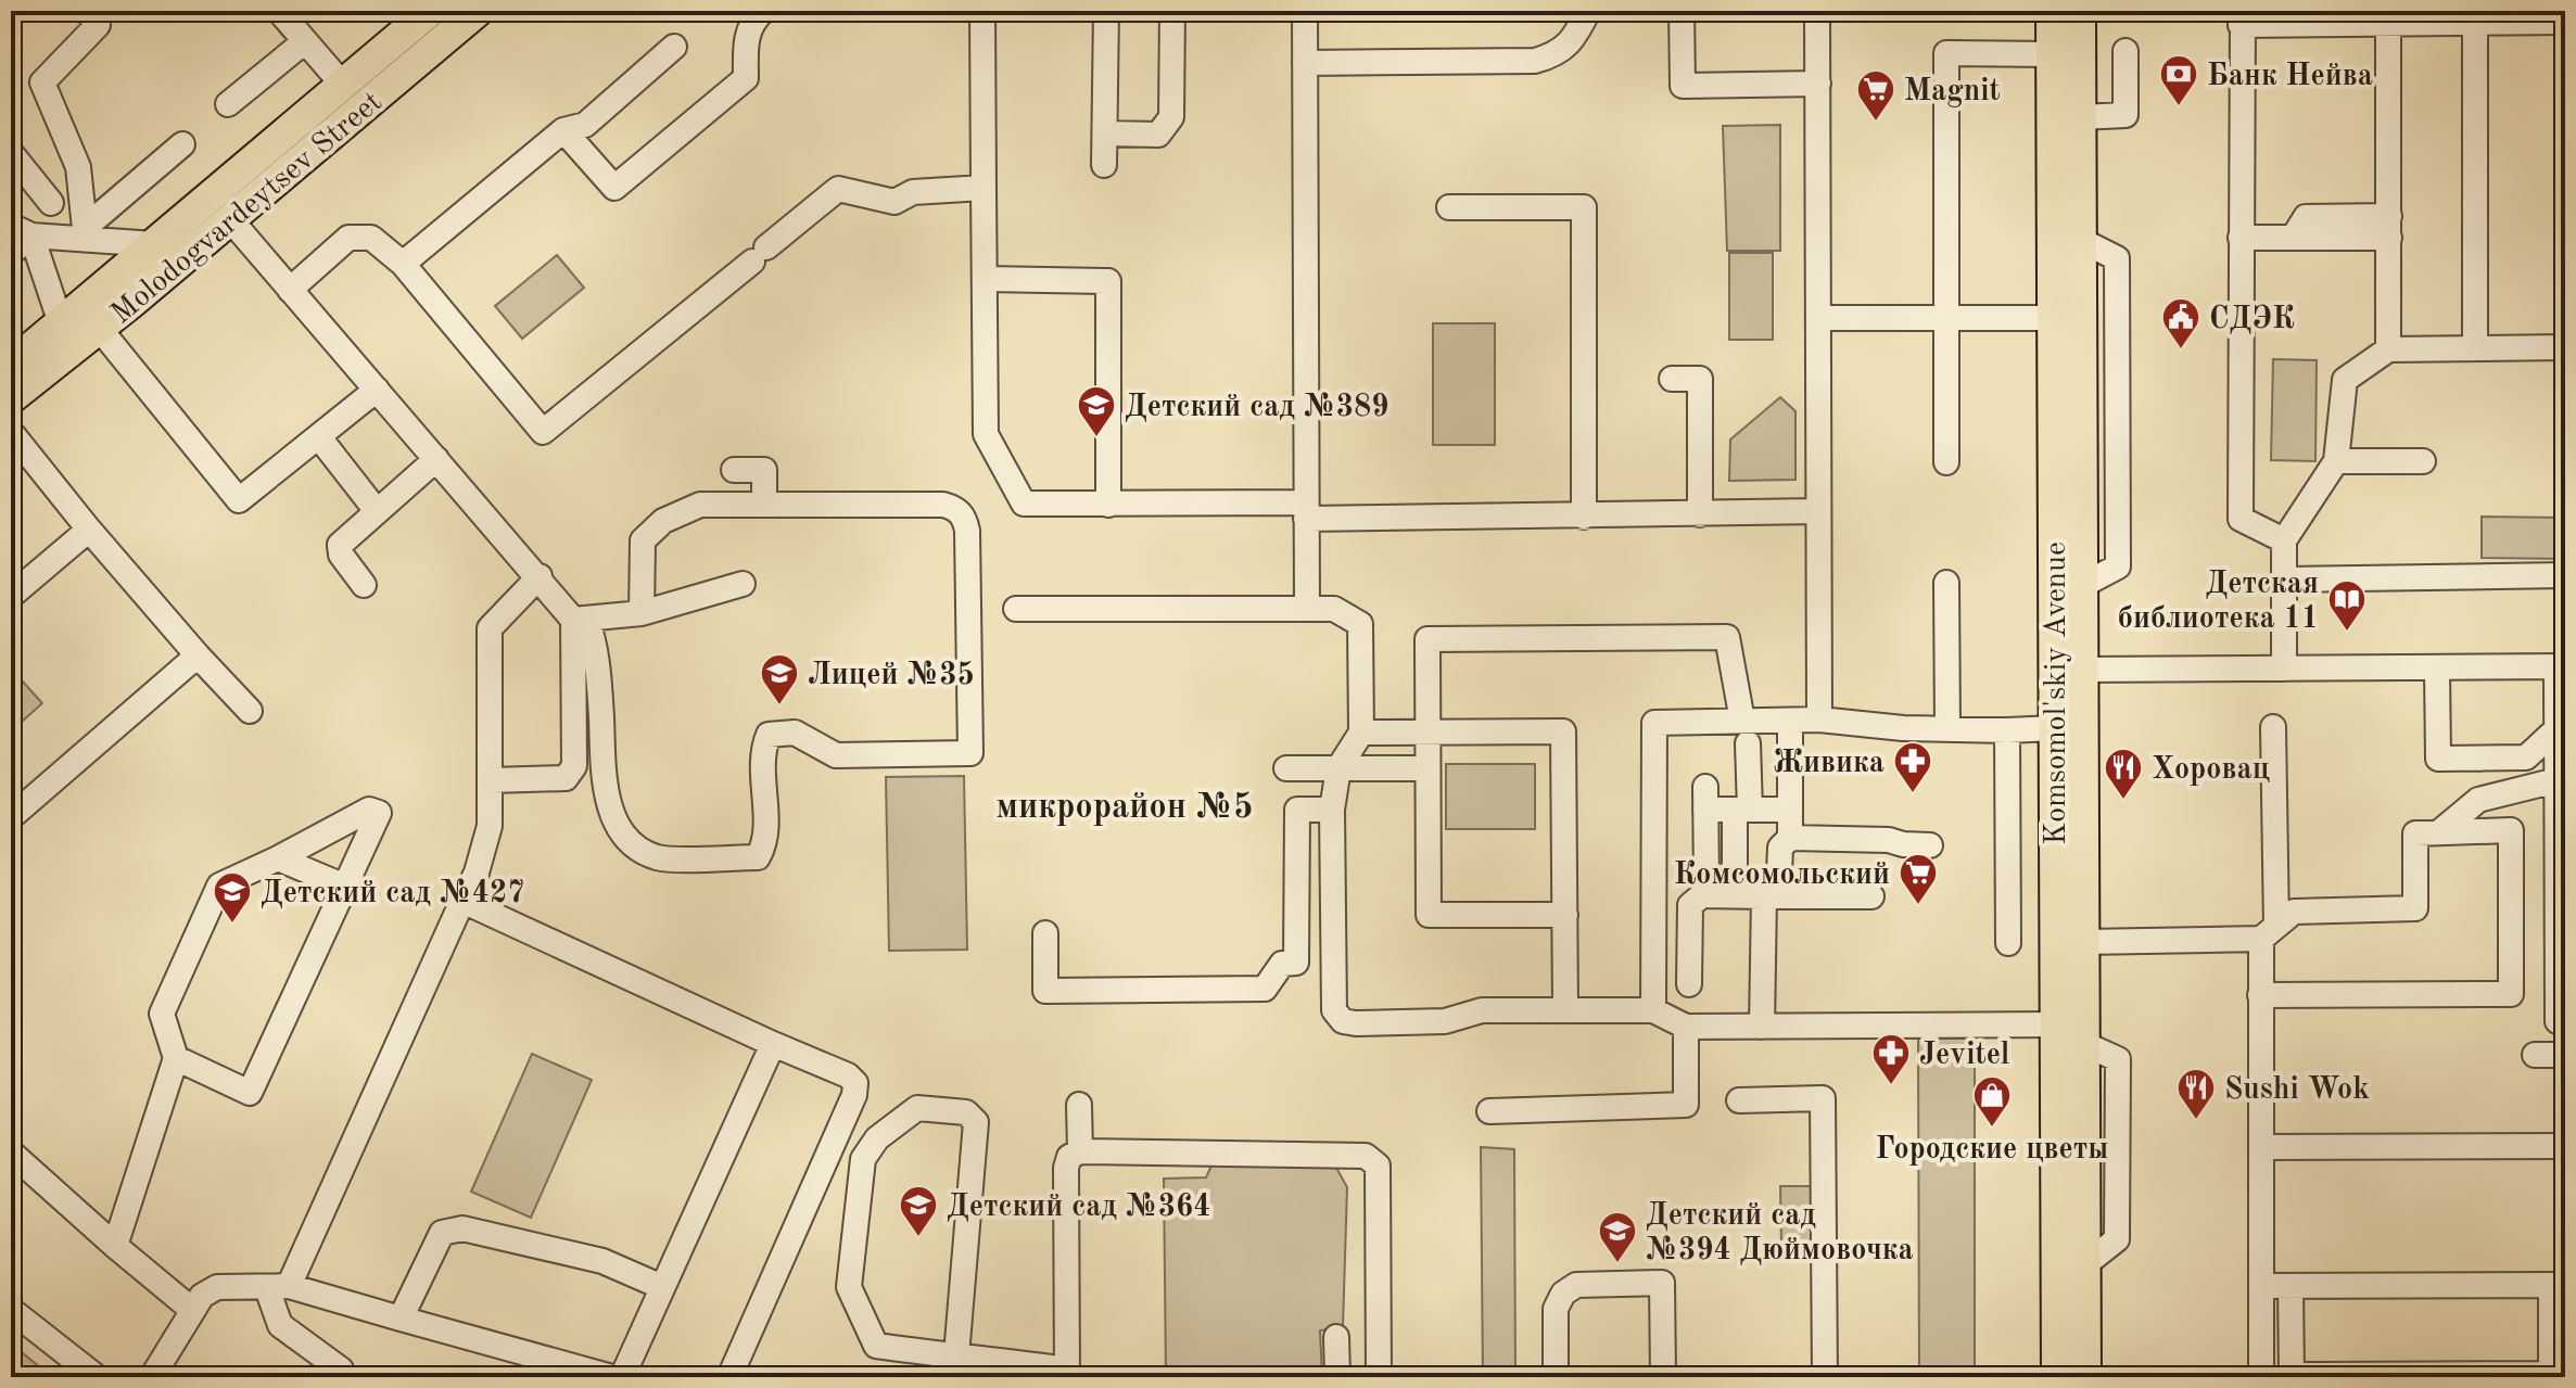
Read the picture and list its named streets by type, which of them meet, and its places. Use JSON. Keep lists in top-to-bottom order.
{
  "streets": {
    "main road": ["Molodogvardeytsev Street", "Komsomol'skiy Avenue"]
  },
  "districts": ["микрорайон №5"],
  "places": {
    "bank": ["Банк Нейва"],
    "supermarket": ["Magnit", "Комсомольский"],
    "public building": ["СДЭК"],
    "school or university": [
      "Детский сад №389",
      "Лицей №35",
      "Детский сад №427",
      "Детский сад №364",
      "Детский сад №394 Дюймовочка"
    ],
    "library": ["Детская библиотека 11"],
    "pharmacy": ["Живика", "Jevitel"],
    "restaurant": ["Хоровац", "Sushi Wok"],
    "shop": ["Городские цветы"]
  }
}
